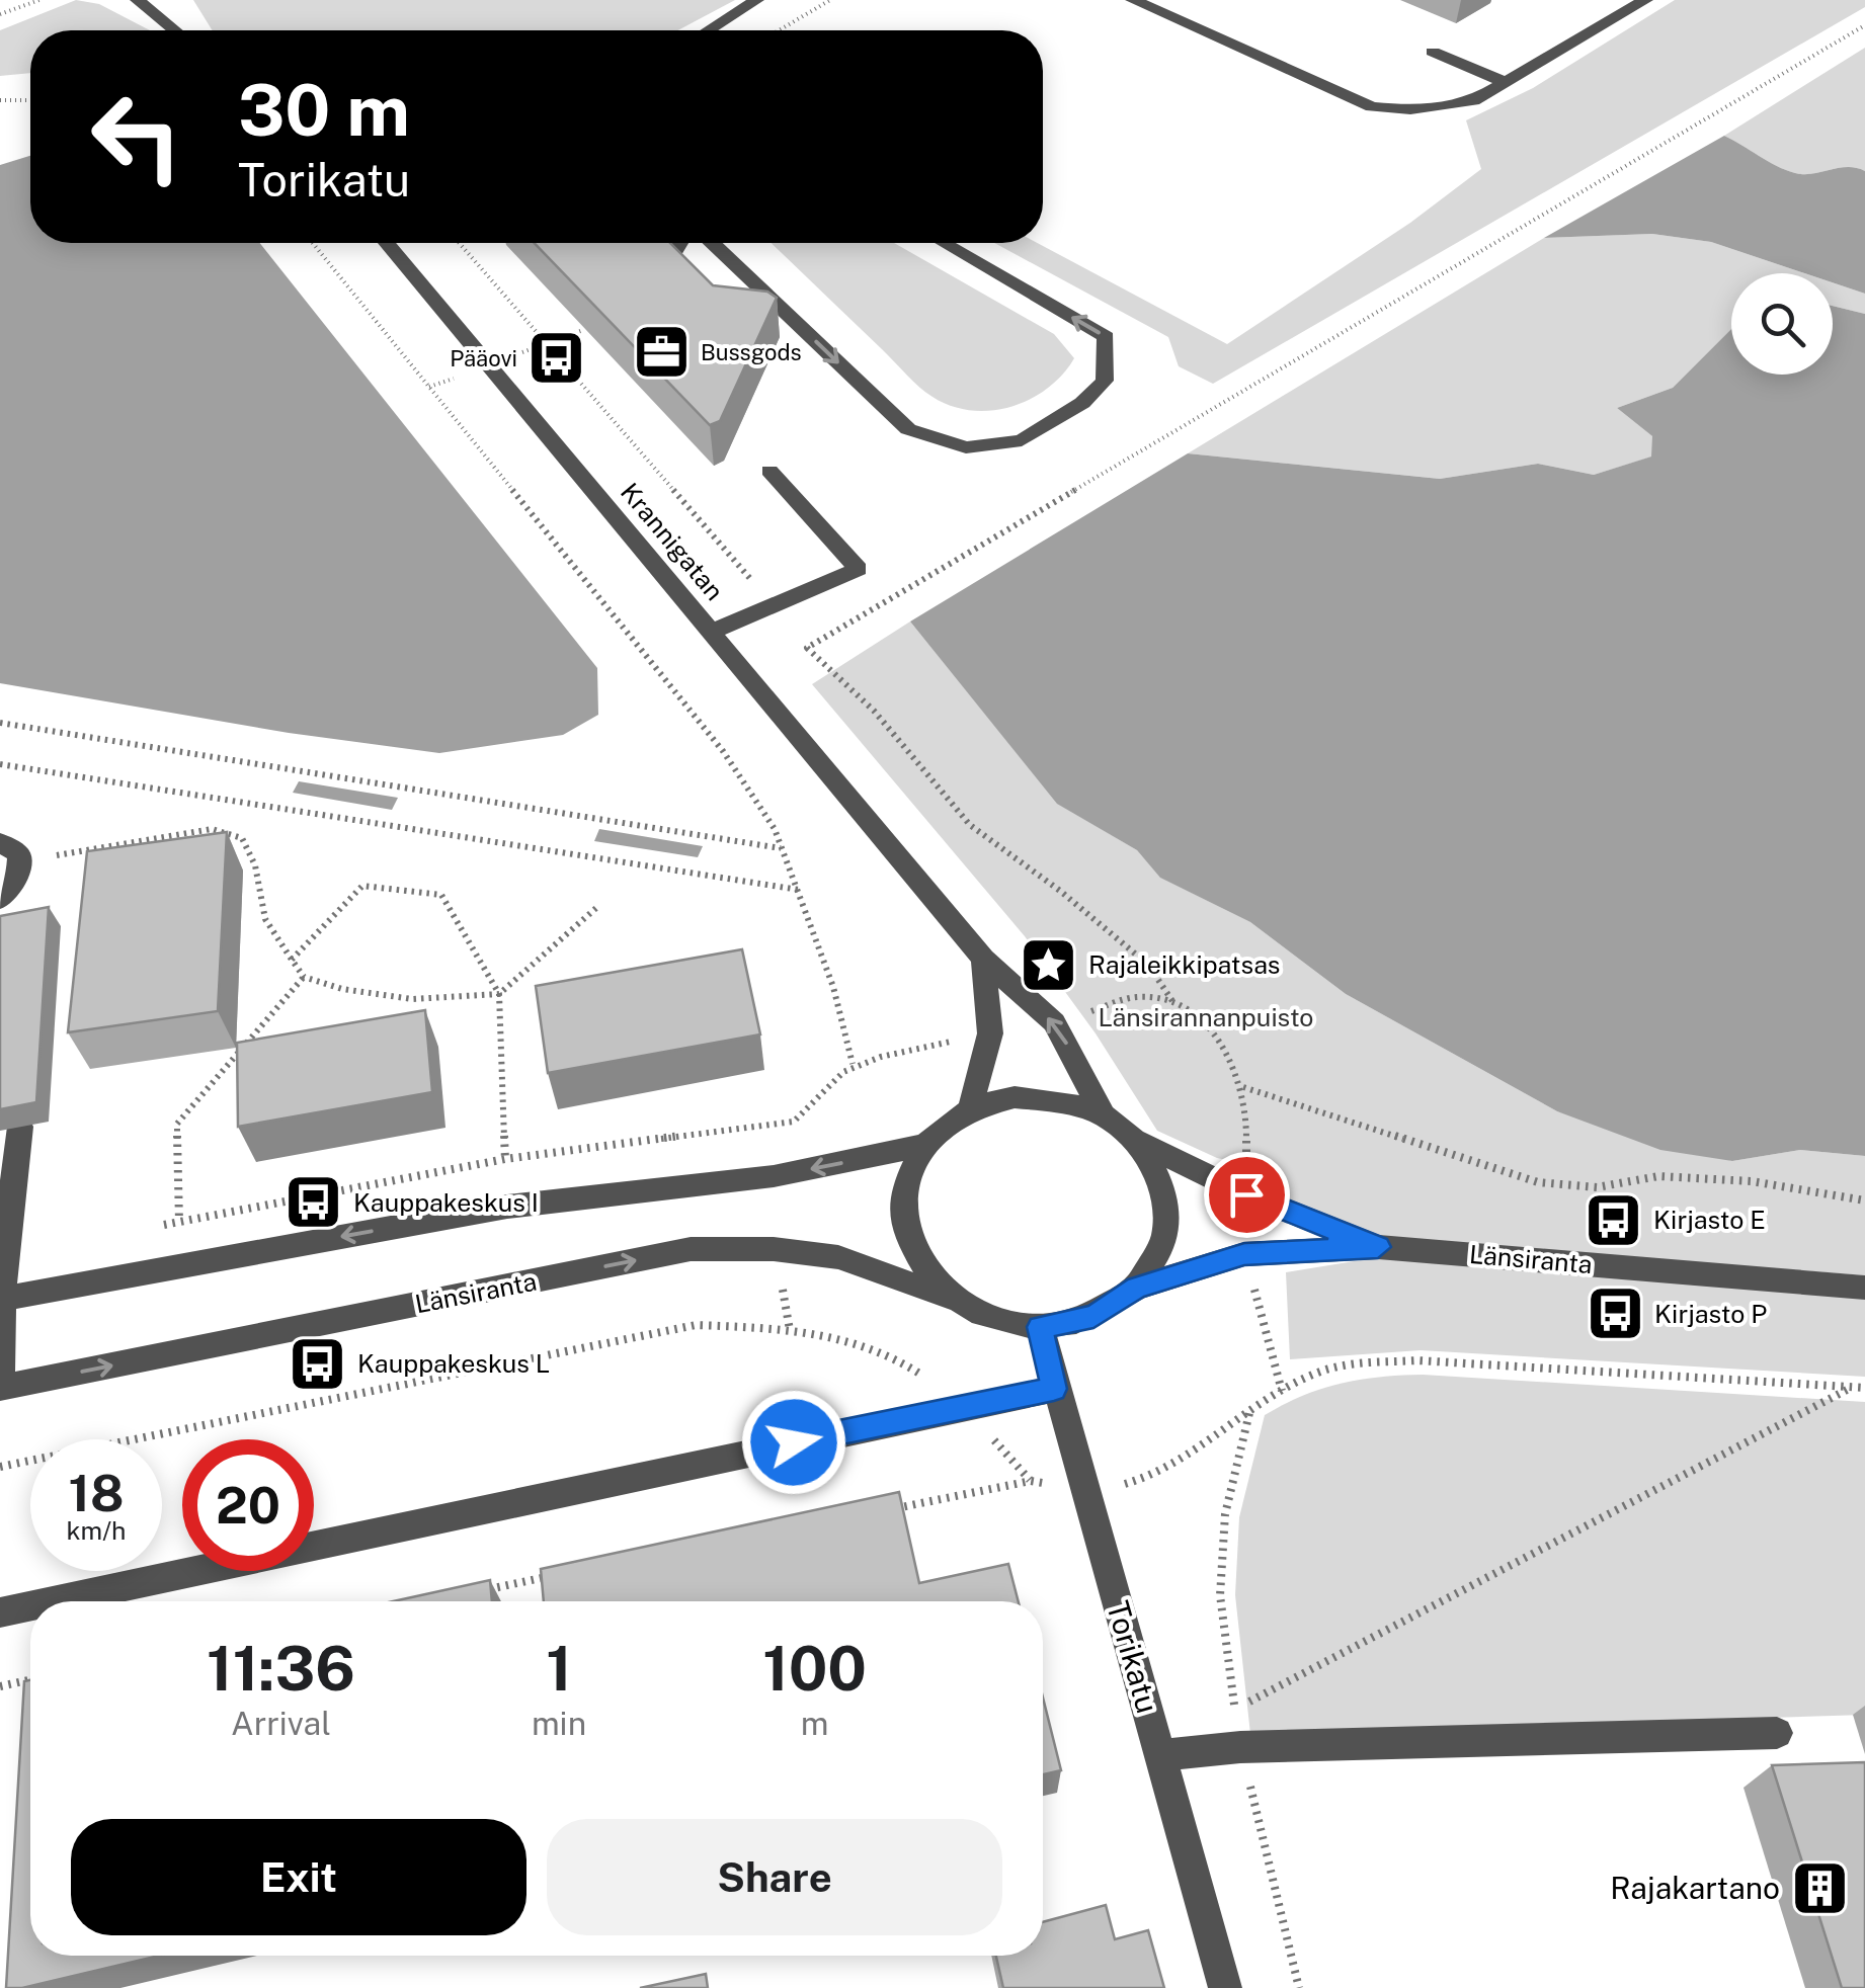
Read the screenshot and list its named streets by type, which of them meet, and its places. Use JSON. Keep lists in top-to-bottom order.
{
  "streets": {
    "street": ["Krannigatan", "Länsiranta", "Torikatu"]
  },
  "crossings": [
    ["Krannigatan", "Länsiranta"],
    ["Krannigatan", "Torikatu"],
    ["Länsiranta", "Torikatu"]
  ],
  "parks": ["Länsirannanpuisto"],
  "places": {
    "office": ["Bussgods"],
    "bus stop": [
      "Pääovi",
      "Kauppakeskus I",
      "Kirjasto E",
      "Kirjasto P",
      "Kauppakeskus L"
    ],
    "place": ["Rajaleikkipatsas"],
    "building": ["Rajakartano"]
  },
  "page": {
    "turn": ["30 m", "Torikatu"],
    "speed": "18 km/h",
    "limit": "20",
    "eta": [
      "11:36",
      "Arrival",
      "1",
      "min",
      "100",
      "m"
    ],
    "buttons": ["Exit", "Share"]
  }
}
